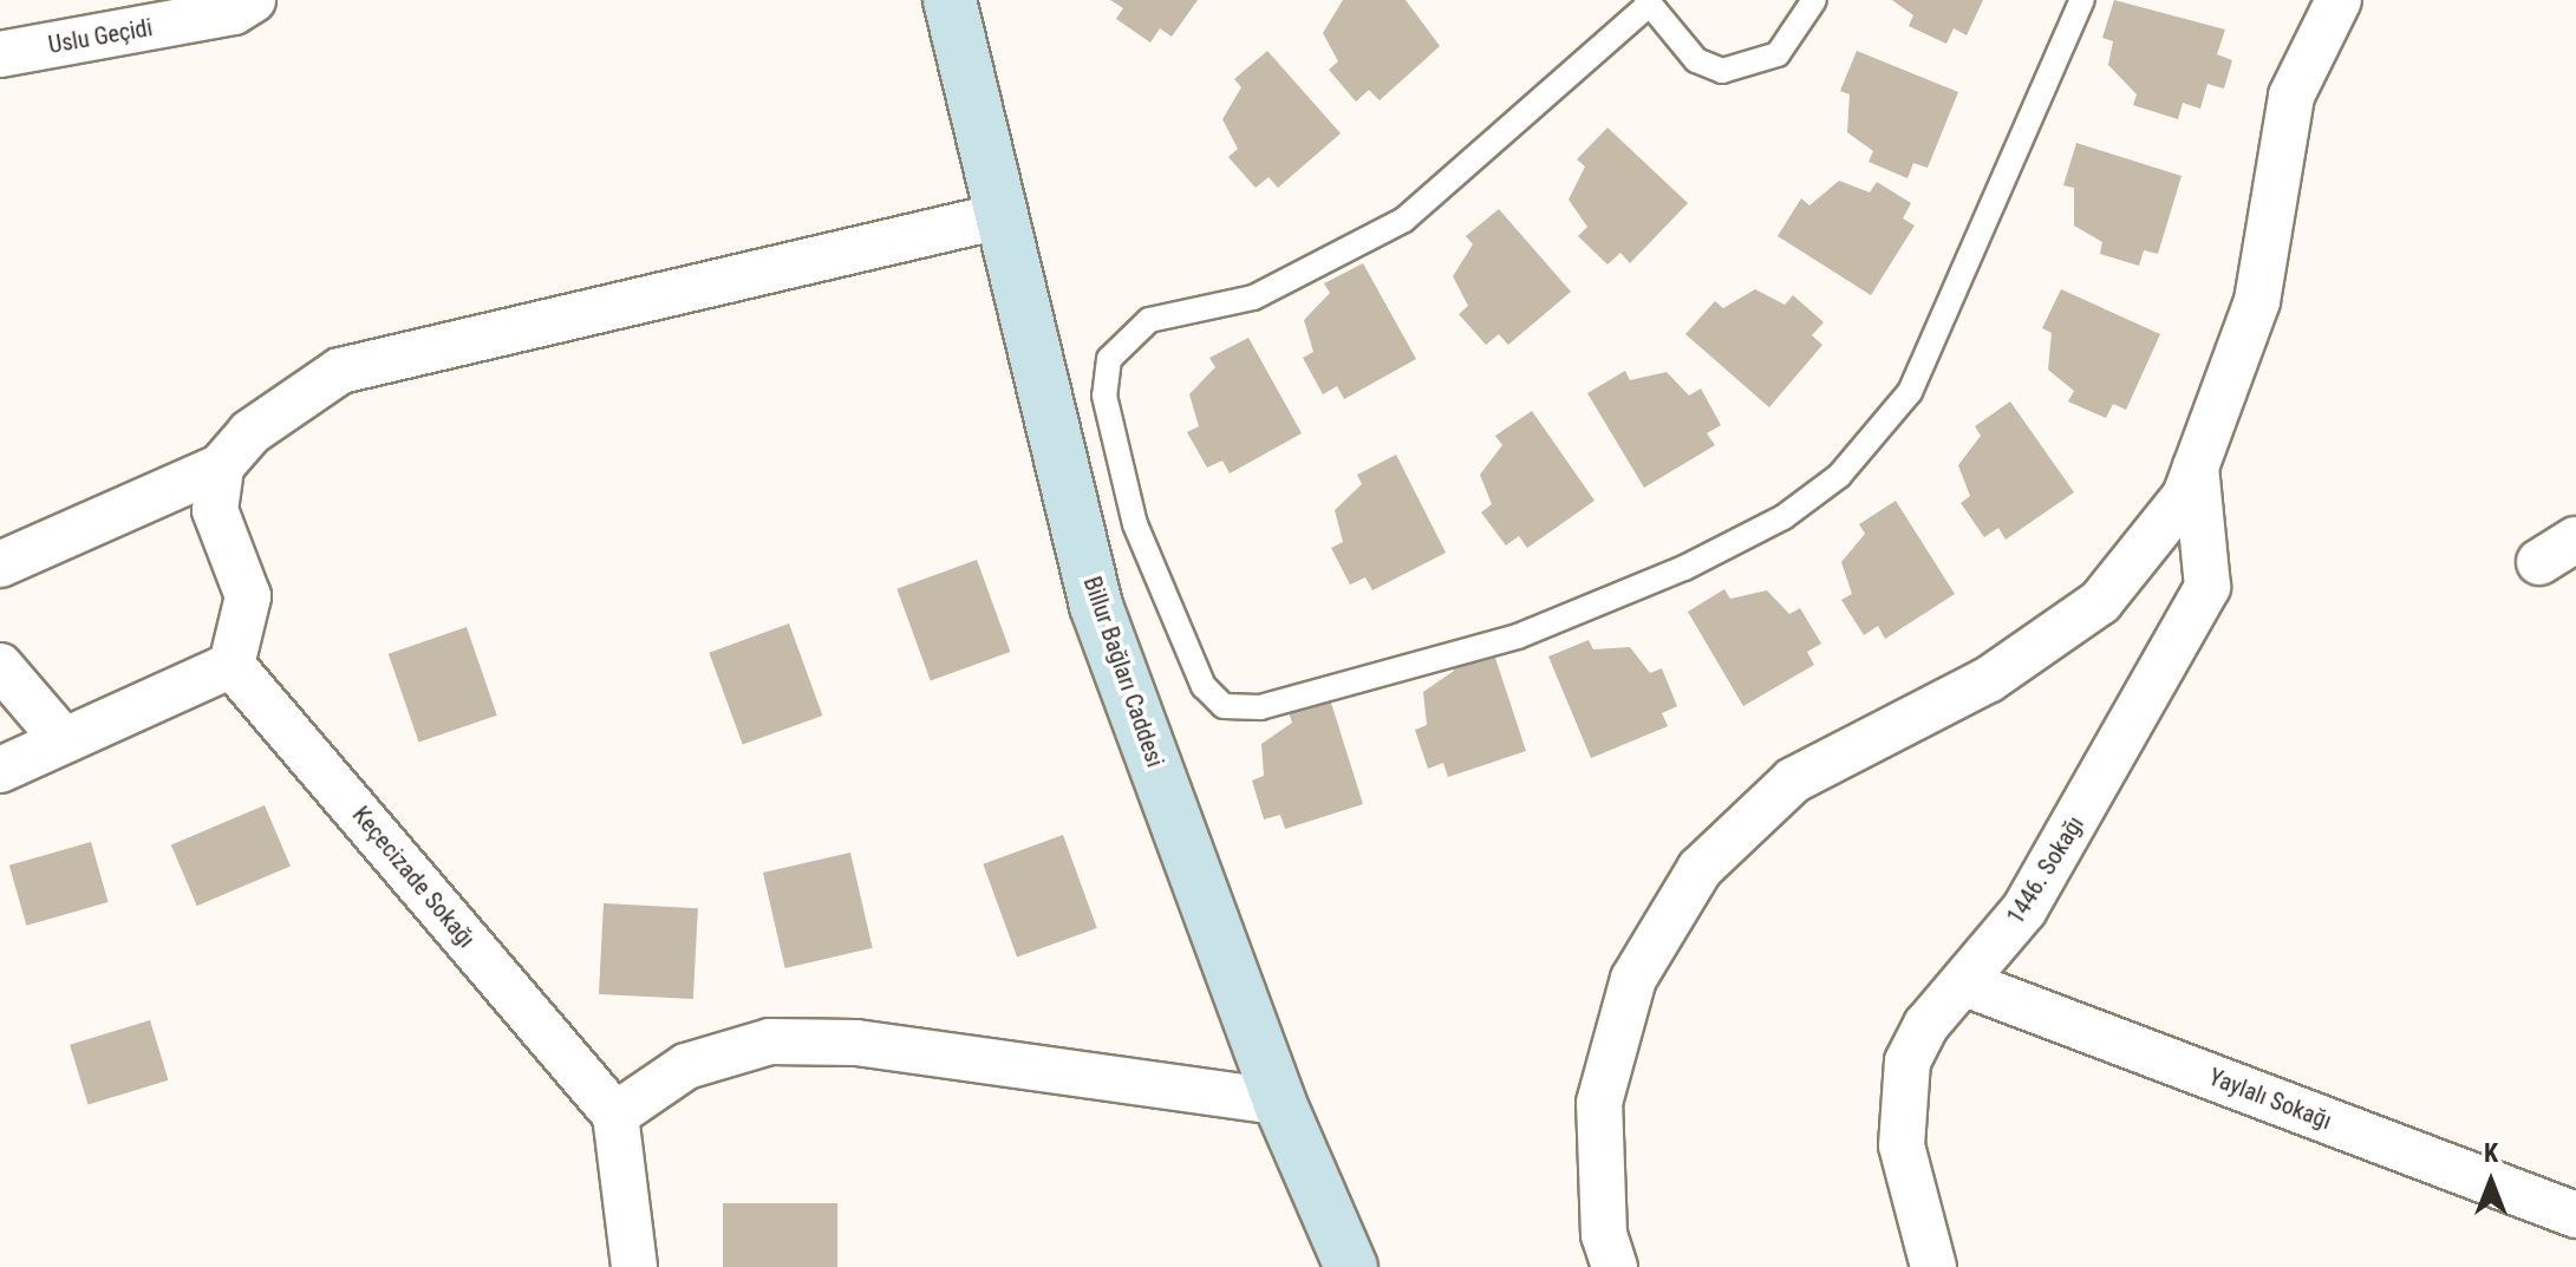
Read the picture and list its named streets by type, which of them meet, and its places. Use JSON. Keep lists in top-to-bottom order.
{
  "streets": {
    "street": [
      "Uslu Geçidi",
      "Billur Bağları Caddesi",
      "1446. Sokağı",
      "Keçecizade Sokağı",
      "Yaylalı Sokağı"
    ]
  },
  "crossings": [
    ["1446. Sokağı", "Yaylalı Sokağı"]
  ],
  "north": "top"
}
